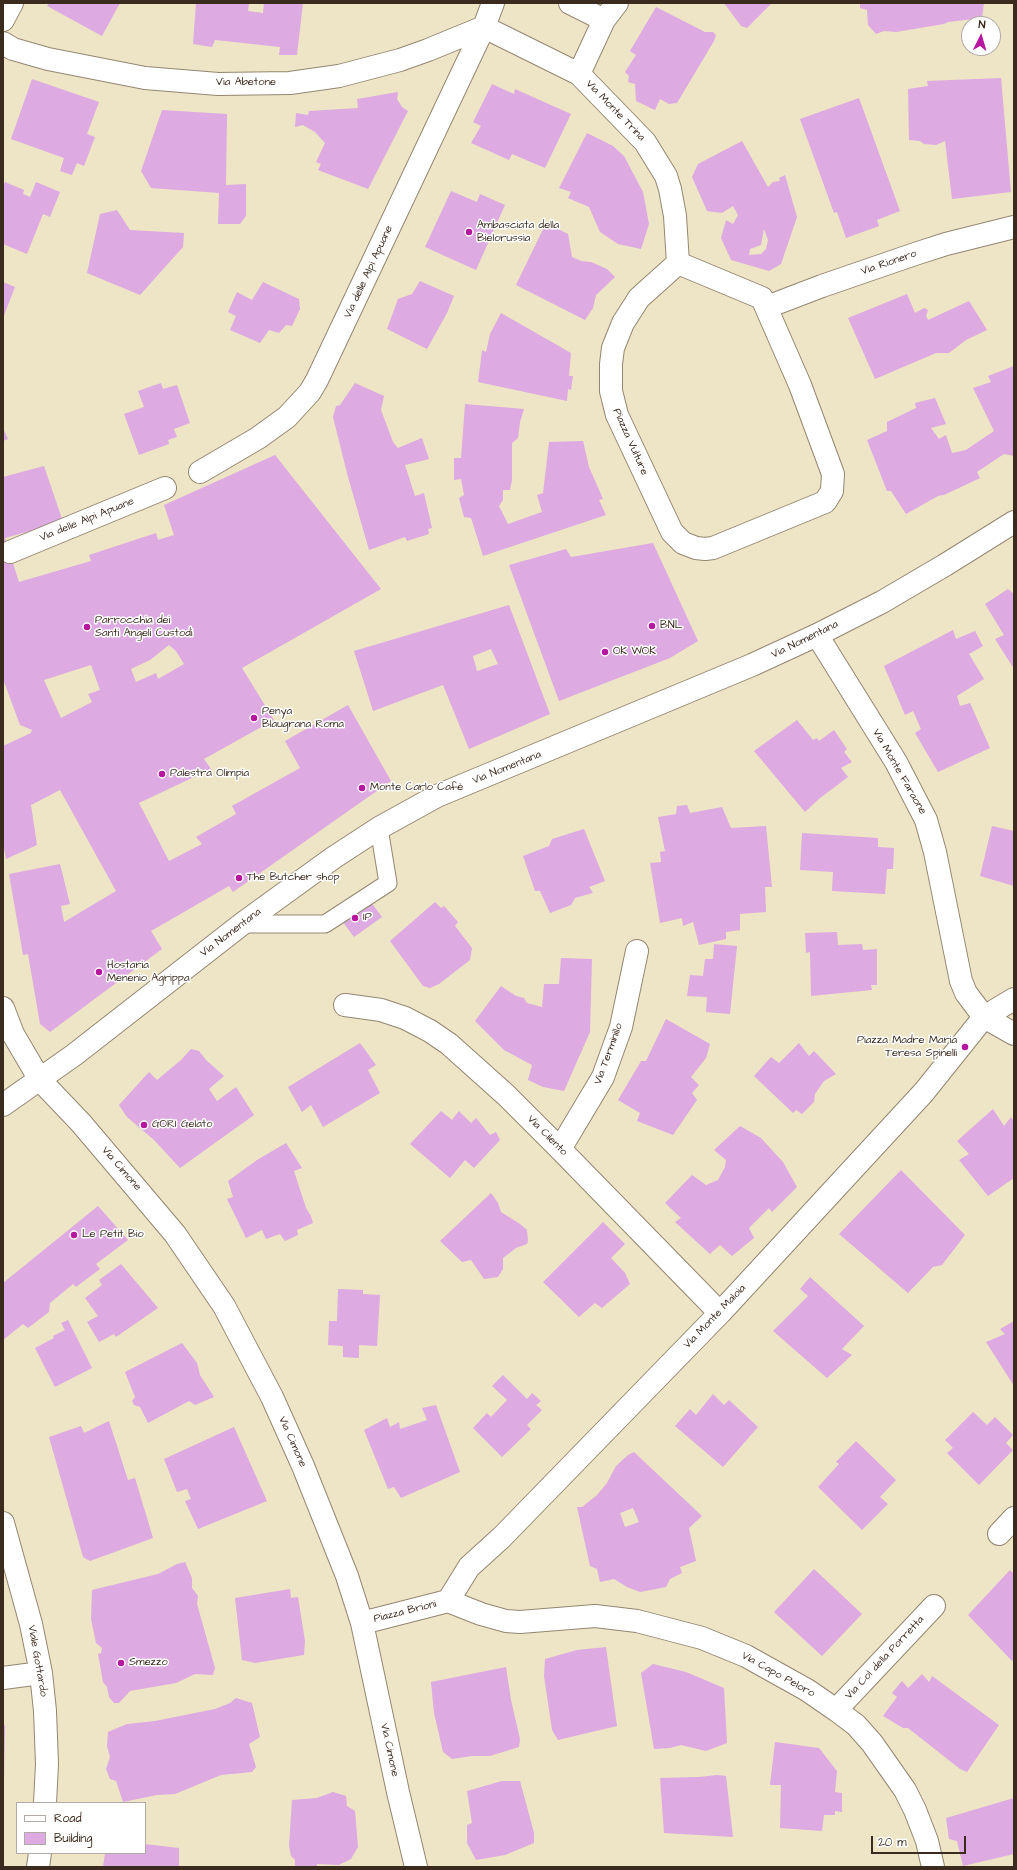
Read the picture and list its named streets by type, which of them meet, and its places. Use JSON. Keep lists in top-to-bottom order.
{
  "streets": {
    "street": [
      "Via Abetone",
      "Via Monte Trina",
      "Via Rionero",
      "Via delle Alpi Apuane",
      "Piazza Vulture",
      "Via Nomentana",
      "Via Monte Faraone",
      "Via Terminillo",
      "Via Cilento",
      "Via Cimone",
      "Via Monte Maloia",
      "Piazza Brioni",
      "Via Col della Porretta",
      "Viale Gottardo",
      "Via Capo Peloro"
    ]
  },
  "crossings": [
    ["Via Abetone", "Via Monte Trina"],
    ["Via Abetone", "Via delle Alpi Apuane"],
    ["Via Monte Trina", "Via delle Alpi Apuane"],
    ["Via Monte Trina", "Piazza Vulture"],
    ["Via Rionero", "Piazza Vulture"],
    ["Via Nomentana", "Via Monte Faraone"],
    ["Via Nomentana", "Via Cimone"],
    ["Via Monte Faraone", "Via Monte Maloia"],
    ["Via Terminillo", "Via Cilento"],
    ["Via Cilento", "Via Monte Maloia"],
    ["Via Cimone", "Piazza Brioni"],
    ["Via Monte Maloia", "Piazza Brioni"],
    ["Piazza Brioni", "Via Capo Peloro"],
    ["Via Col della Porretta", "Via Capo Peloro"]
  ],
  "places": [
    "Ambasciata della Bielorussia",
    "BNL",
    "Parrocchia dei Santi Angeli Custodi",
    "OK WOK",
    "Penya Blaugrana Roma",
    "Palestra Olimpia",
    "Monte Carlo Cafè",
    "The Butcher shop",
    "IP",
    "Hostaria Menenio Agrippa",
    "Piazza Madre Maria Teresa Spinelli",
    "GORI Gelato",
    "Le Petit Bio",
    "Smezzo"
  ],
  "legend": ["Road", "Building"],
  "scale_bar": "20 m",
  "north": "top"
}
